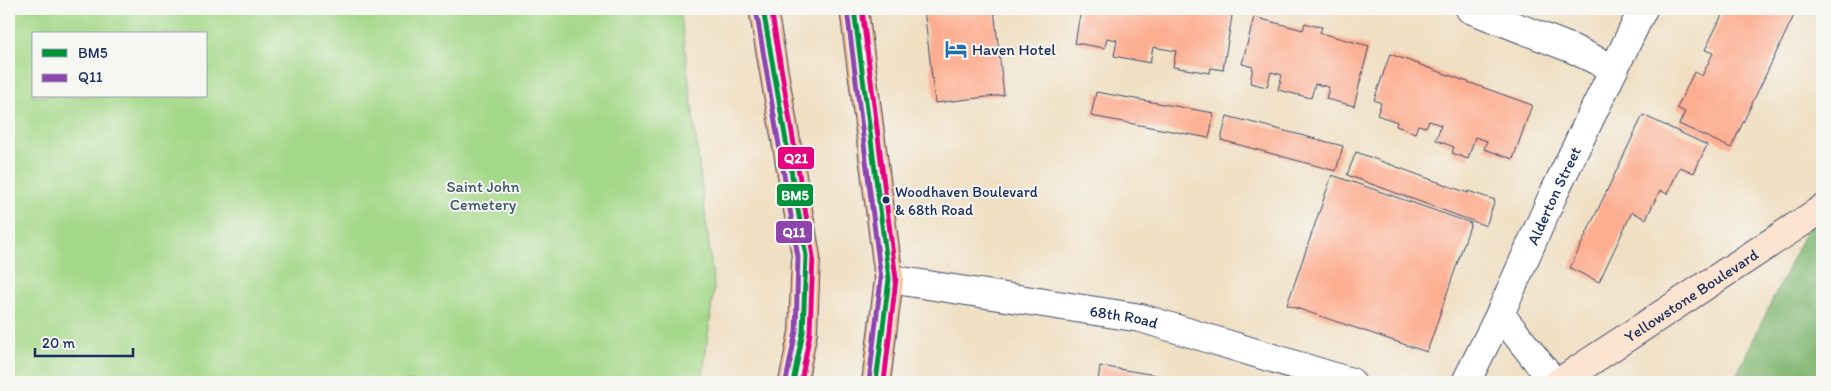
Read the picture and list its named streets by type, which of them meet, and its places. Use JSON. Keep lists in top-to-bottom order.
{
  "streets": {
    "street": ["Alderton Street", "Yellowstone Boulevard", "68th Road"]
  },
  "parks": ["Saint John Cemetery"],
  "places": {
    "hotel": ["Haven Hotel"],
    "other": ["Woodhaven Boulevard & 68th Road"]
  },
  "lines": ["transit line BM5", "transit line Q21", "transit line Q11"],
  "legend": ["BM5", "Q11"],
  "scale_bar": "20 m"
}
